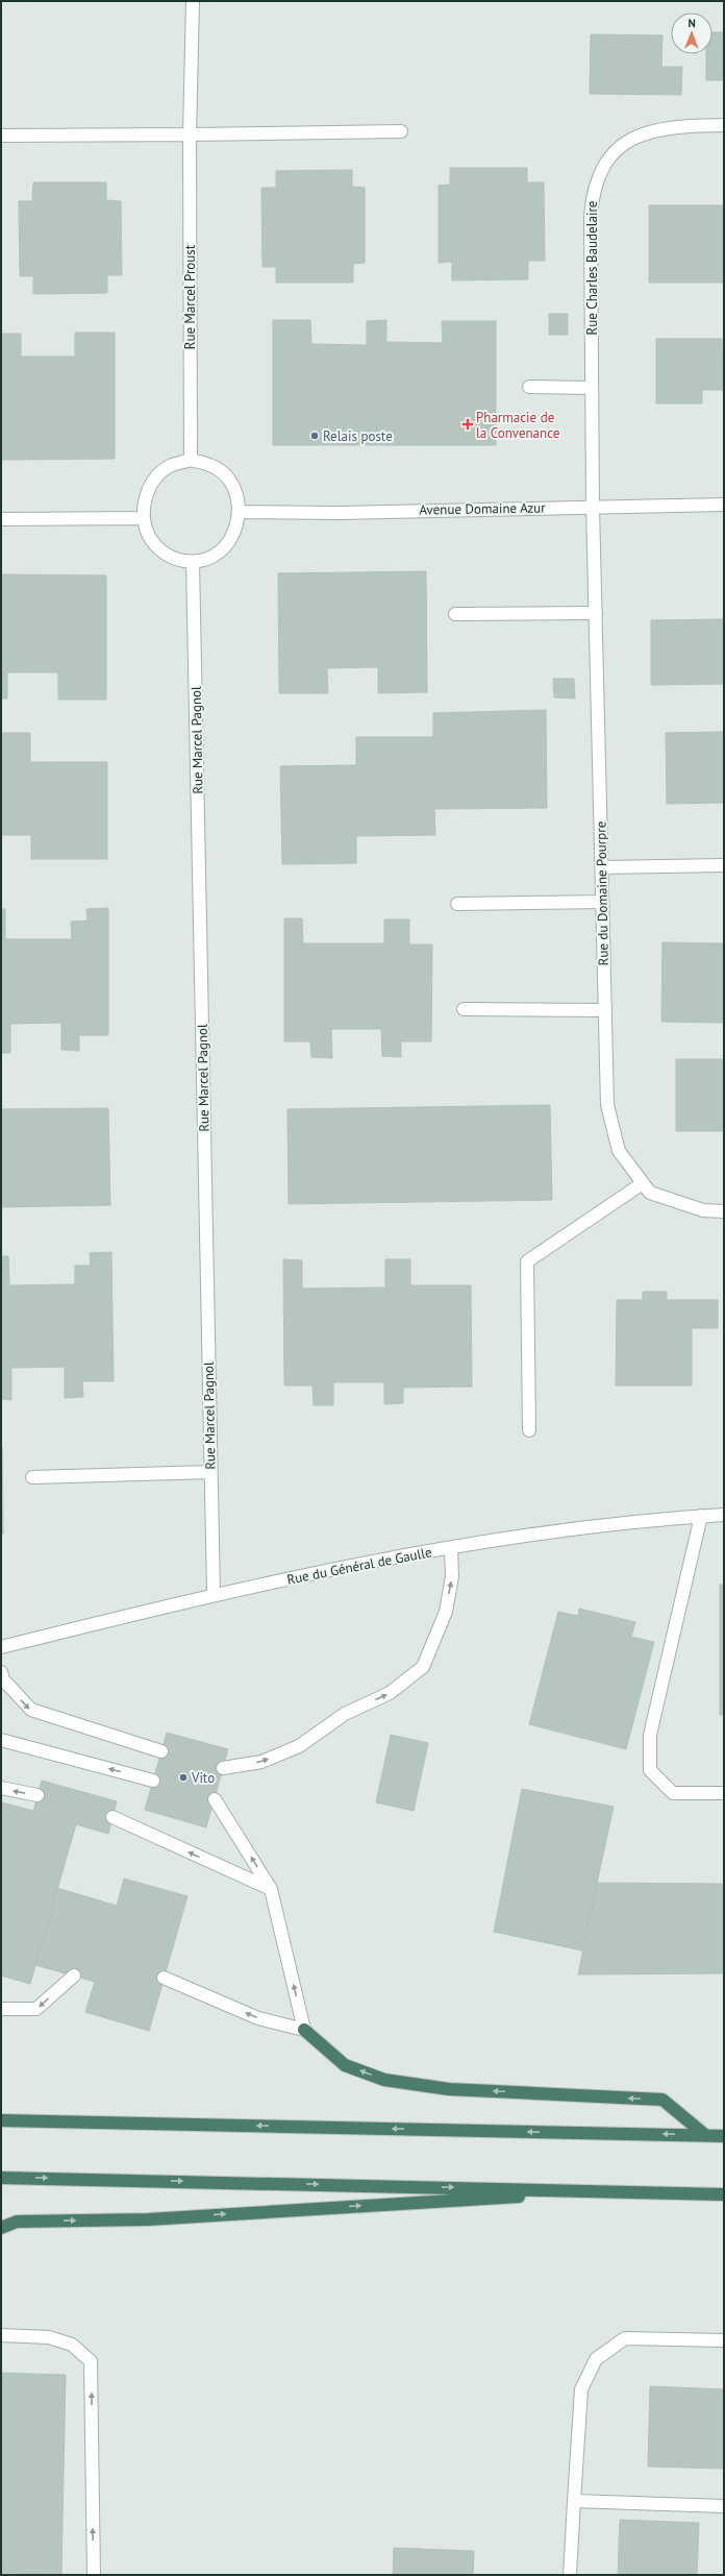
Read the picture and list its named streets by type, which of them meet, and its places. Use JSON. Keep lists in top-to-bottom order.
{
  "streets": {
    "street": [
      "Rue Charles Baudelaire",
      "Rue Marcel Proust",
      "Avenue Domaine Azur",
      "Rue Marcel Pagnol",
      "Rue du Domaine Pourpre",
      "Rue du Général de Gaulle"
    ]
  },
  "crossings": [
    ["Rue Charles Baudelaire", "Avenue Domaine Azur"],
    ["Rue Charles Baudelaire", "Rue du Domaine Pourpre"],
    ["Rue Marcel Proust", "Avenue Domaine Azur"],
    ["Rue Marcel Proust", "Rue Marcel Pagnol"],
    ["Avenue Domaine Azur", "Rue Marcel Pagnol"],
    ["Avenue Domaine Azur", "Rue du Domaine Pourpre"],
    ["Rue Marcel Pagnol", "Rue du Général de Gaulle"]
  ],
  "places": {
    "health": ["Pharmacie de la Convenance"],
    "other": ["Relais poste", "Vito"]
  },
  "north": "top"
}
